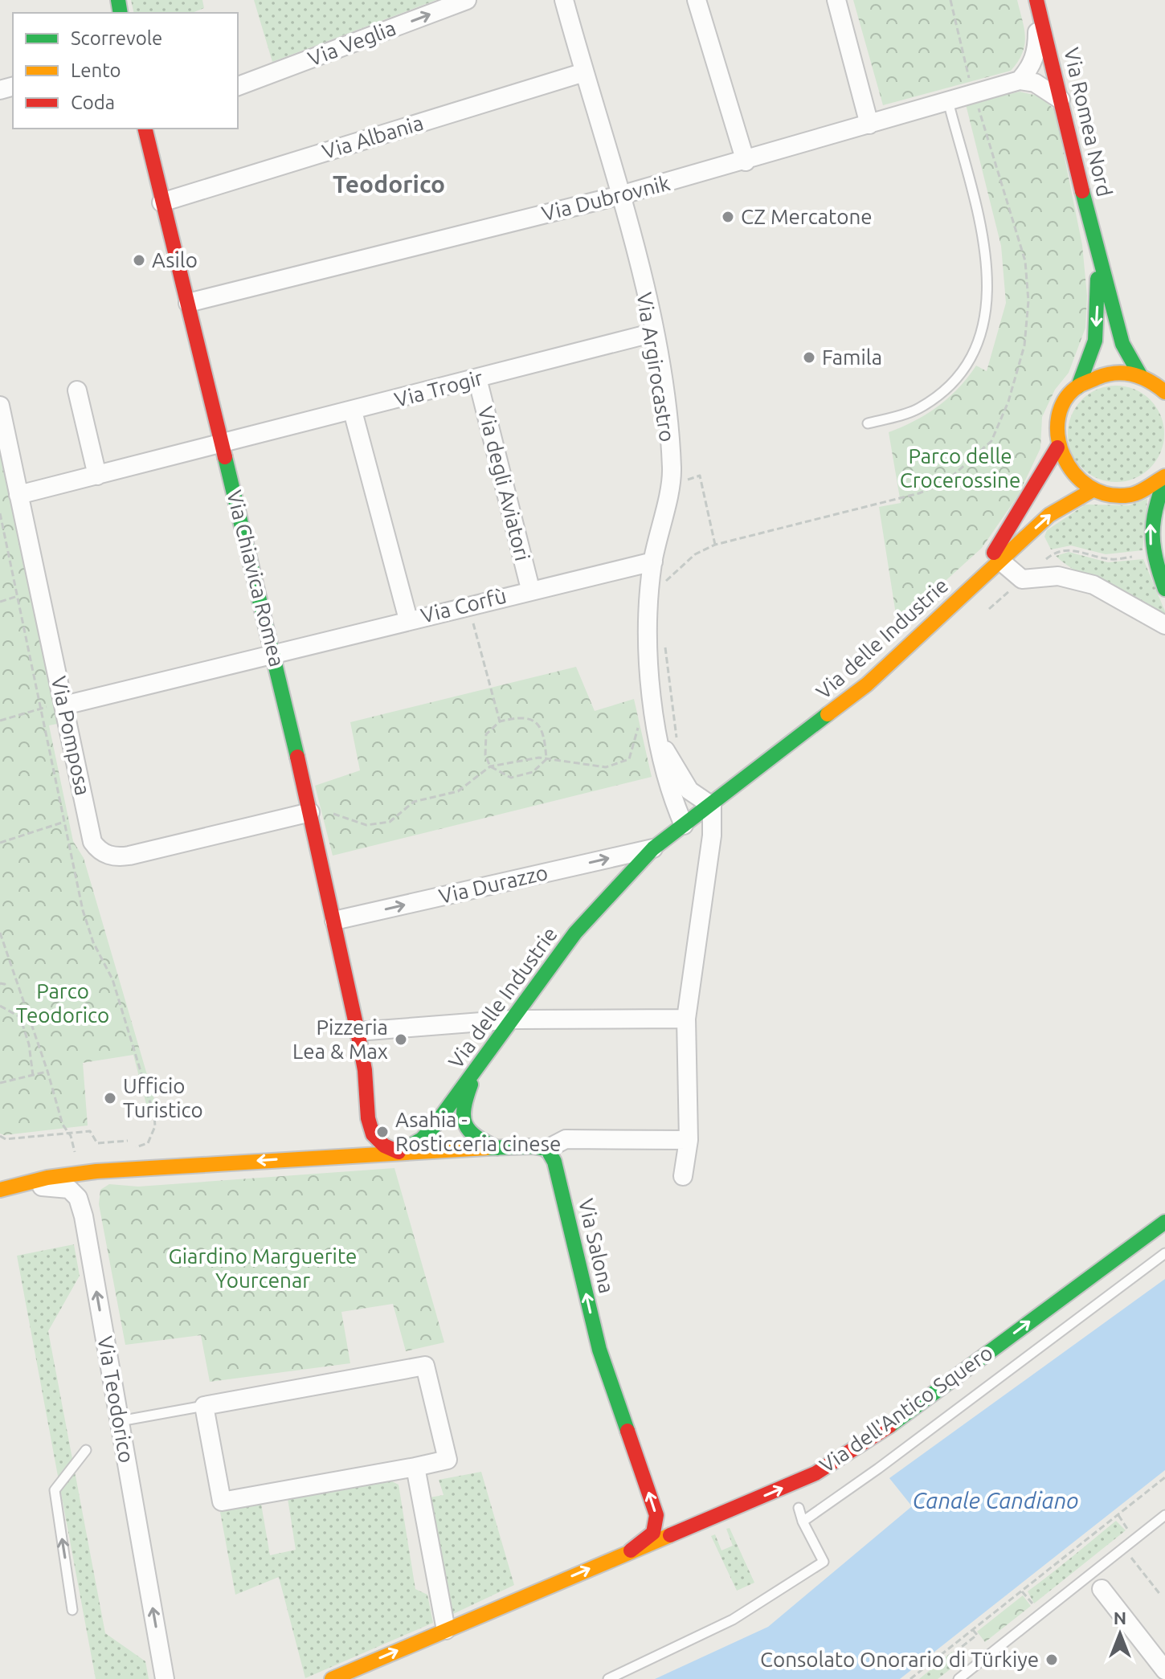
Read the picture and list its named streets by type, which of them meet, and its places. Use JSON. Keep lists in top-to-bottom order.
{
  "streets": {
    "street": [
      "Via Veglia",
      "Via Romea Nord",
      "Via Albania",
      "Via Dubrovnik",
      "Via Argirocastro",
      "Via Trogir",
      "Via degli Aviatori",
      "Via Chiavica Romea",
      "Via Corfù",
      "Via delle Industrie",
      "Via Pomposa",
      "Via Durazzo",
      "Via Salona",
      "Via Teodorico",
      "Via dell'Antico Squero"
    ]
  },
  "crossings": [
    ["Via Romea Nord", "Via delle Industrie"],
    ["Via Albania", "Via Argirocastro"],
    ["Via Albania", "Via Chiavica Romea"],
    ["Via Dubrovnik", "Via Argirocastro"],
    ["Via Dubrovnik", "Via Chiavica Romea"],
    ["Via Argirocastro", "Via Trogir"],
    ["Via Argirocastro", "Via Corfù"],
    ["Via Argirocastro", "Via delle Industrie"],
    ["Via Trogir", "Via degli Aviatori"],
    ["Via Trogir", "Via Chiavica Romea"],
    ["Via Trogir", "Via Pomposa"],
    ["Via degli Aviatori", "Via Corfù"],
    ["Via Chiavica Romea", "Via Corfù"],
    ["Via Chiavica Romea", "Via Pomposa"],
    ["Via Chiavica Romea", "Via Durazzo"],
    ["Via Corfù", "Via Pomposa"],
    ["Via delle Industrie", "Via Durazzo"],
    ["Via Salona", "Via dell'Antico Squero"]
  ],
  "one_way": [
    "Via Veglia",
    "Via Salona",
    "Via Teodorico",
    "Via dell'Antico Squero"
  ],
  "districts": ["Teodorico"],
  "water": ["Canale Candiano"],
  "parks": ["Parco delle Crocerossine", "Parco Teodorico", "Giardino Marguerite Yourcenar"],
  "places": [
    "CZ Mercatone",
    "Asilo",
    "Famila",
    "Pizzeria Lea & Max",
    "Ufficio Turistico",
    "Asahia - Rosticceria cinese",
    "Consolato Onorario di Türkiye"
  ],
  "legend": ["Scorrevole", "Lento", "Coda"],
  "north": "top"
}
